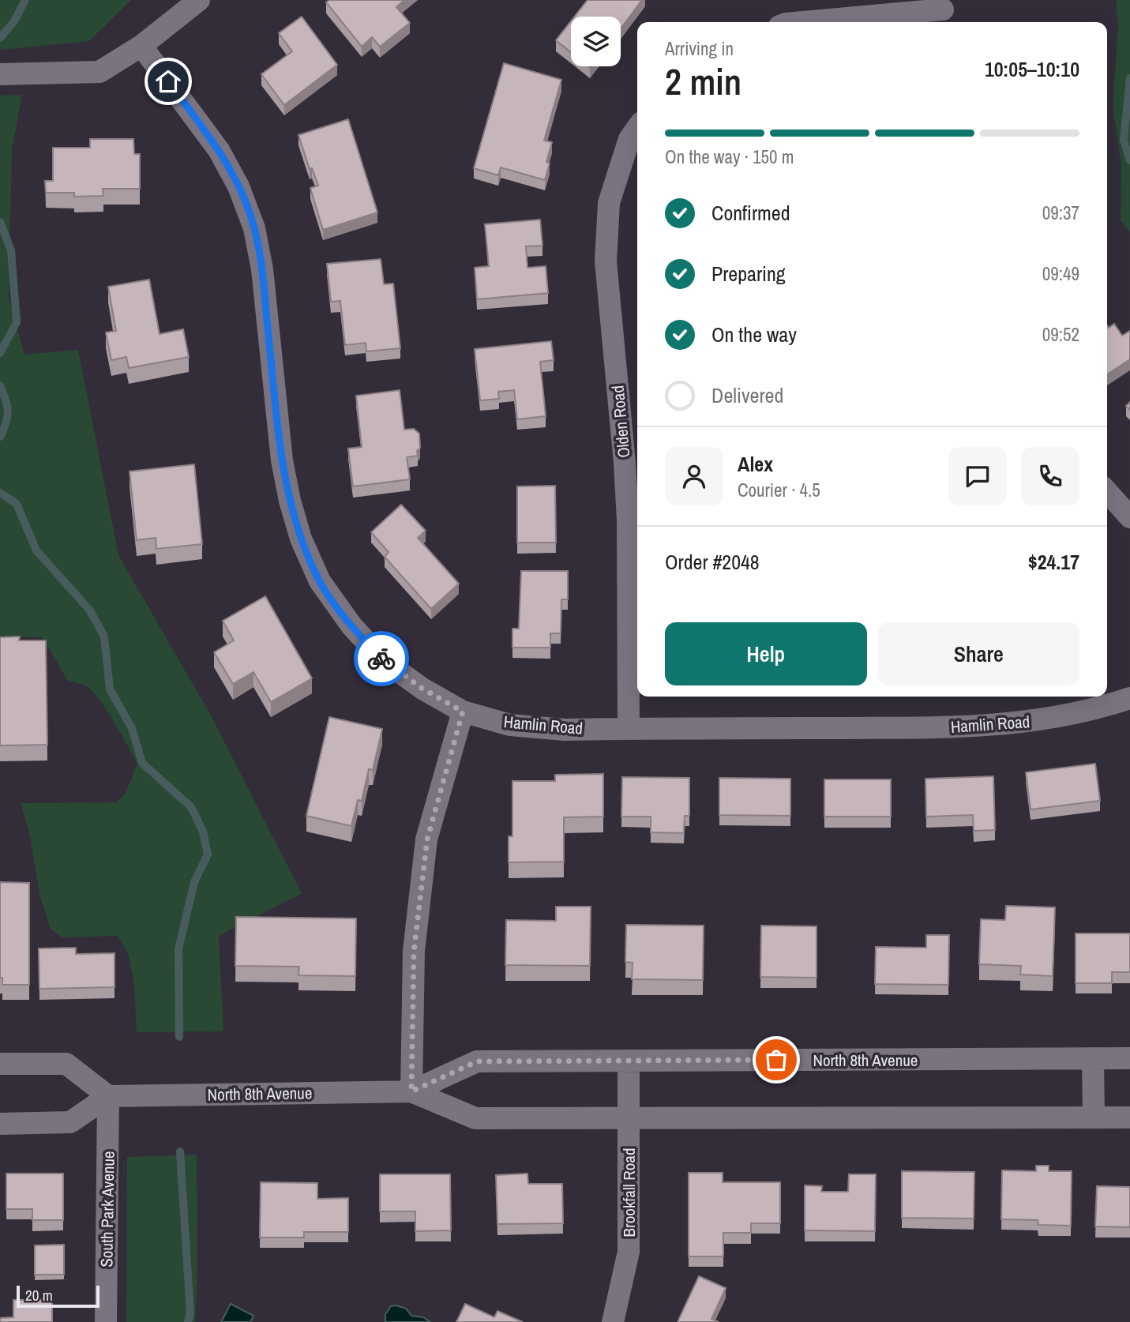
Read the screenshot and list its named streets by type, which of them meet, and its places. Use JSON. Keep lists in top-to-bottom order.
{
  "streets": {
    "street": [
      "Olden Road",
      "Hamlin Road",
      "North 8th Avenue",
      "Brookfall Road",
      "South Park Avenue"
    ]
  },
  "crossings": [
    ["Olden Road", "Hamlin Road"],
    ["North 8th Avenue", "Brookfall Road"],
    ["North 8th Avenue", "South Park Avenue"]
  ],
  "scale_bar": "20 m",
  "page": {
    "heading": ["2 min", "Arriving in", "10:05–10:10"],
    "panel": [
      "Alex",
      "Courier · 4.5",
      "Order #2048",
      "$24.17"
    ],
    "bar": "On the way · 150 m",
    "list": [
      ["Confirmed", "09:37"],
      ["Preparing", "09:49"],
      ["On the way", "09:52"],
      "Delivered"
    ],
    "buttons": ["Help", "Share"],
    "scale": "20 m"
  }
}
